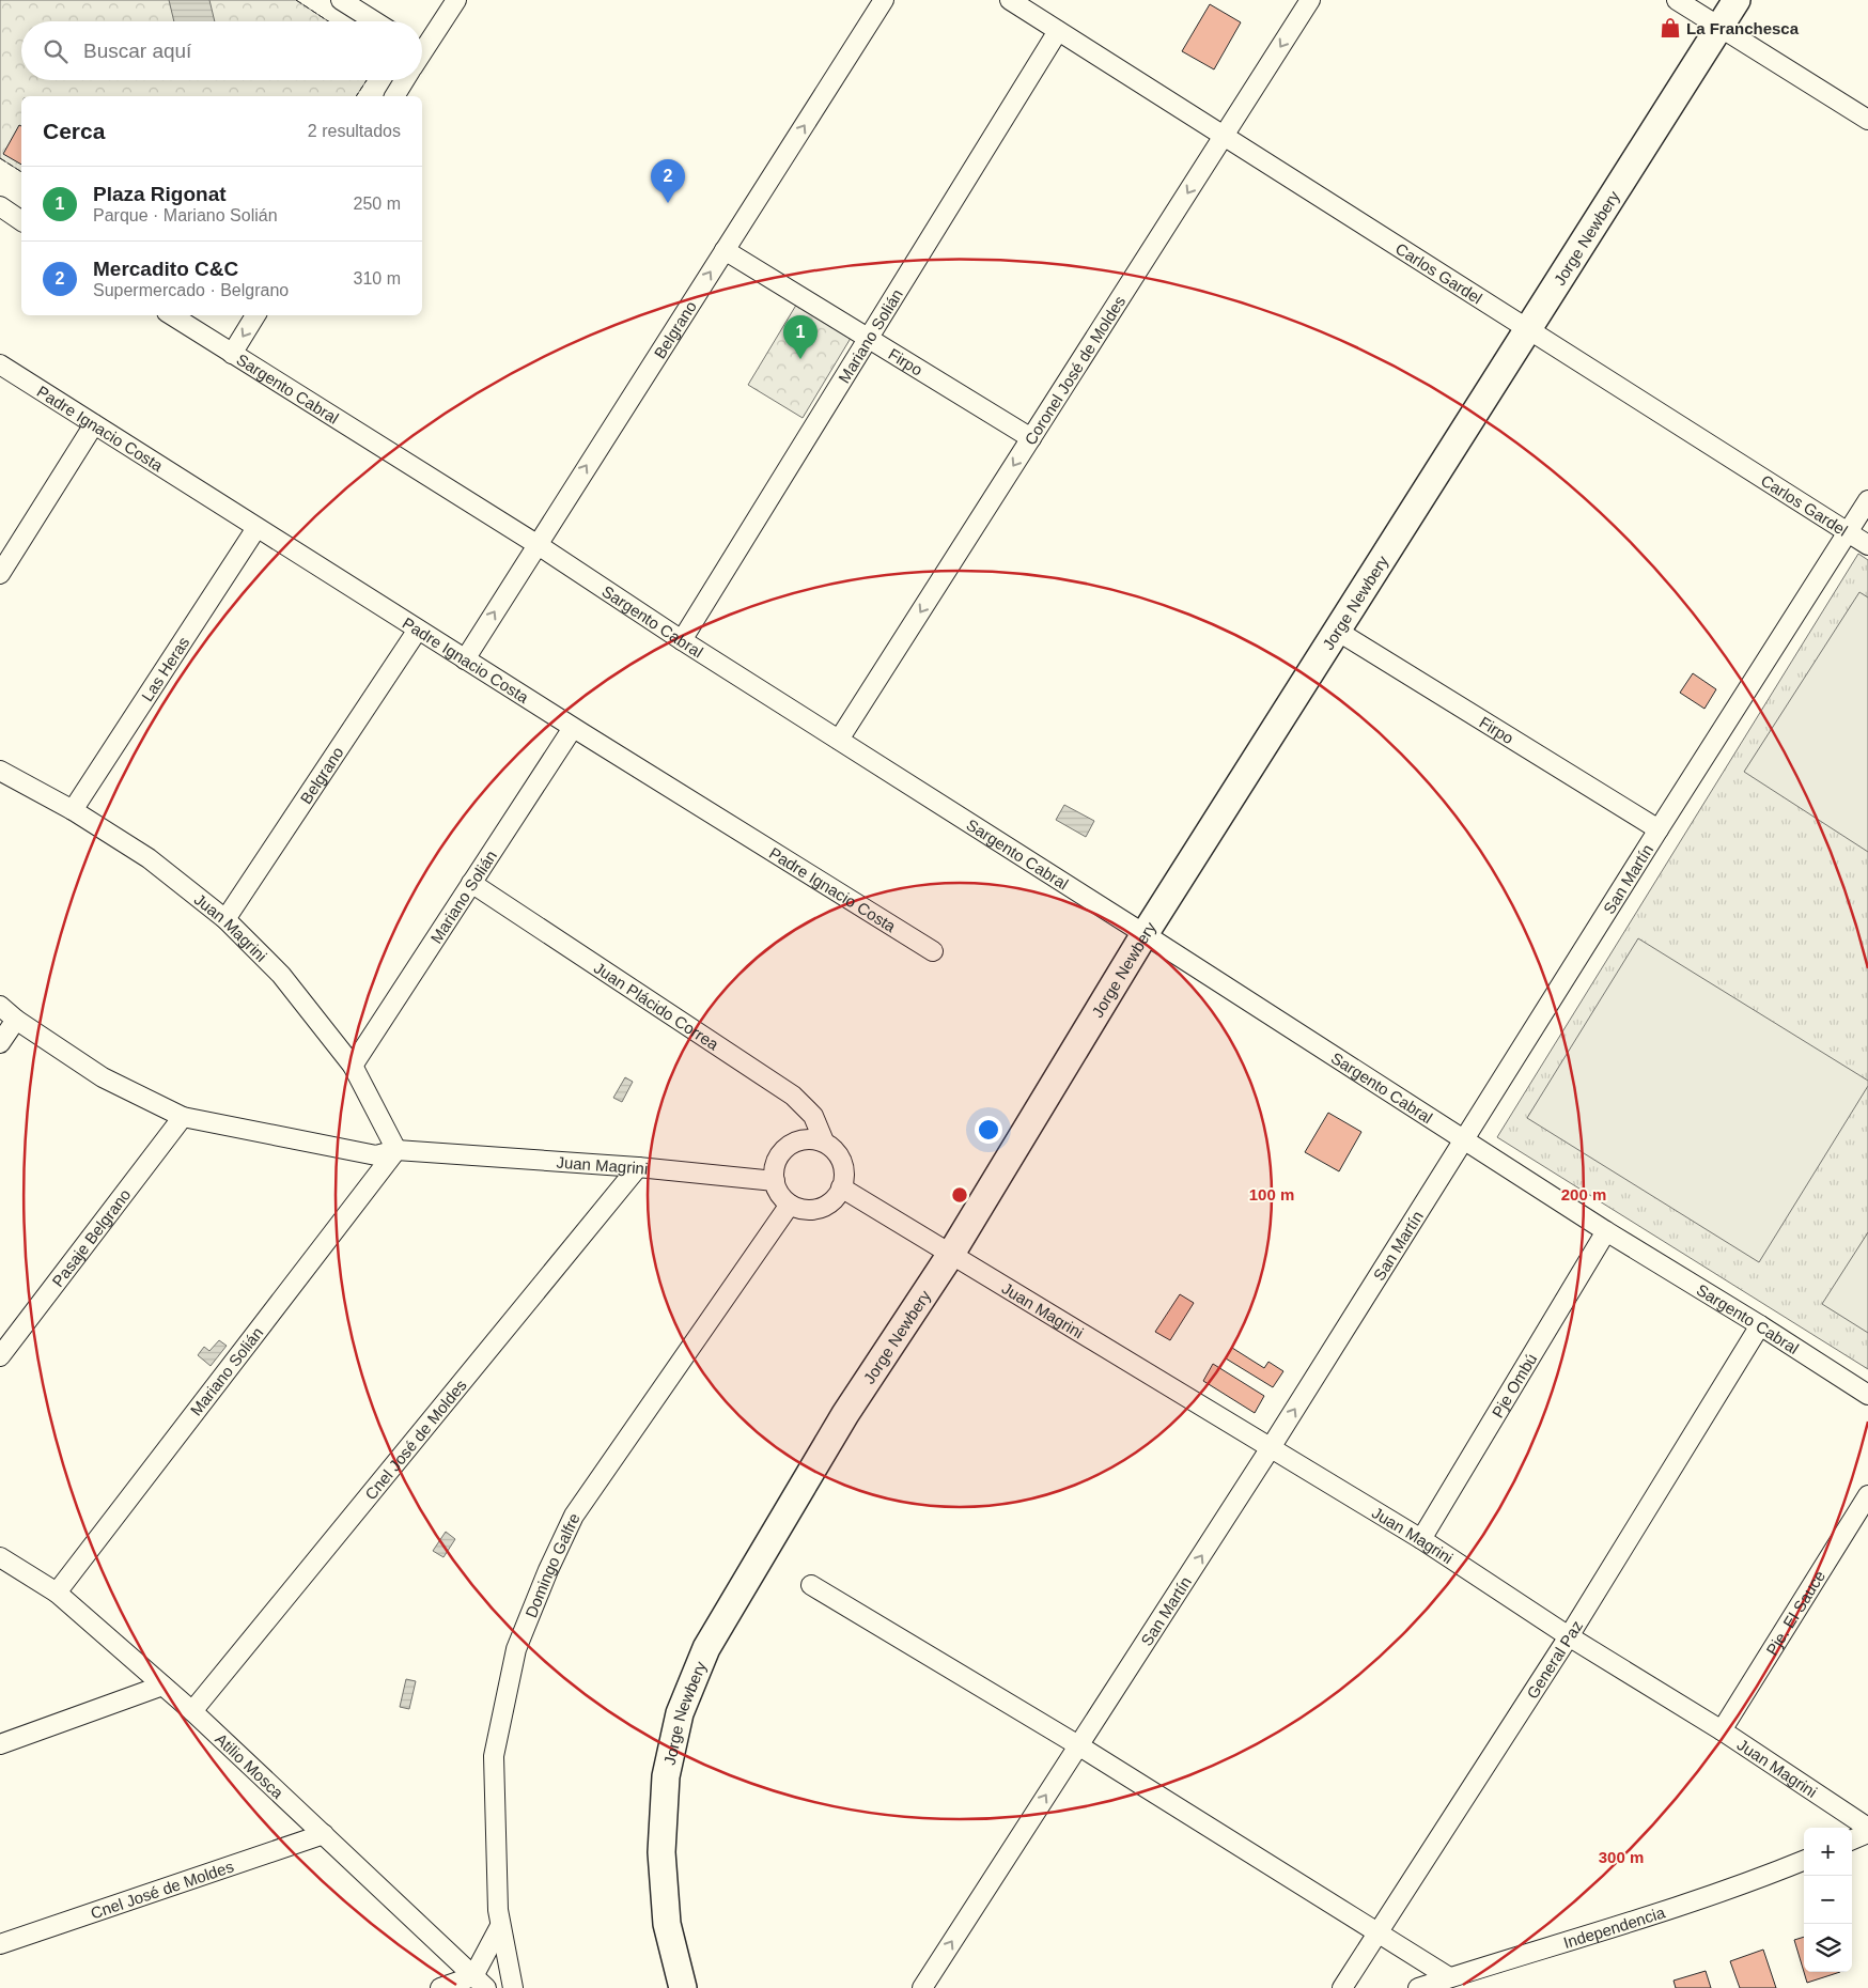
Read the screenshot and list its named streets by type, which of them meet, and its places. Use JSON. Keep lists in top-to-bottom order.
{
  "streets": {
    "main road": ["Jorge Newbery"],
    "street": [
      "Carlos Gardel",
      "Belgrano",
      "Mariano Solián",
      "Firpo",
      "Coronel José de Moldes",
      "Sargento Cabral",
      "Padre Ignacio Costa",
      "Las Heras",
      "San Martín",
      "Juan Magrini",
      "Juan Plácido Correa",
      "Pasaje Belgrano",
      "Pje Ombú",
      "Cnel José de Moldes",
      "Domingo Galfre",
      "Pje. El Sauce",
      "General Paz",
      "Atilio Mosca",
      "Independencia"
    ]
  },
  "crossings": [
    ["Jorge Newbery", "Carlos Gardel"],
    ["Jorge Newbery", "Firpo"],
    ["Jorge Newbery", "Sargento Cabral"],
    ["Jorge Newbery", "Juan Magrini"],
    ["Carlos Gardel", "Mariano Solián"],
    ["Carlos Gardel", "Coronel José de Moldes"],
    ["Carlos Gardel", "San Martín"],
    ["Belgrano", "Firpo"],
    ["Belgrano", "Sargento Cabral"],
    ["Belgrano", "Padre Ignacio Costa"],
    ["Belgrano", "Juan Magrini"],
    ["Mariano Solián", "Firpo"],
    ["Mariano Solián", "Sargento Cabral"],
    ["Mariano Solián", "Padre Ignacio Costa"],
    ["Mariano Solián", "Juan Magrini"],
    ["Mariano Solián", "Juan Plácido Correa"],
    ["Mariano Solián", "Atilio Mosca"],
    ["Firpo", "Coronel José de Moldes"],
    ["Firpo", "San Martín"],
    ["Coronel José de Moldes", "Sargento Cabral"],
    ["Sargento Cabral", "San Martín"],
    ["Sargento Cabral", "Pje Ombú"],
    ["Sargento Cabral", "General Paz"],
    ["Padre Ignacio Costa", "Las Heras"],
    ["Las Heras", "Juan Magrini"],
    ["San Martín", "Juan Magrini"],
    ["Juan Magrini", "Juan Plácido Correa"],
    ["Juan Magrini", "Pasaje Belgrano"],
    ["Juan Magrini", "Pje Ombú"],
    ["Juan Magrini", "Cnel José de Moldes"],
    ["Juan Magrini", "Domingo Galfre"],
    ["Juan Magrini", "Pje. El Sauce"],
    ["Juan Magrini", "General Paz"],
    ["Juan Plácido Correa", "Domingo Galfre"],
    ["Cnel José de Moldes", "Atilio Mosca"]
  ],
  "one_way": ["Belgrano", "Coronel José de Moldes", "San Martín"],
  "places": {
    "shop": ["La Franchesca"]
  },
  "page": {
    "search": "Buscar aquí",
    "heading": ["Cerca", "2 resultados"],
    "pins": ["2", "1"],
    "list": [
      {
        "mark": "1",
        "name": "Plaza Rigonat",
        "note": "Parque · Mariano Solián",
        "value": "250 m"
      },
      {
        "mark": "2",
        "name": "Mercadito C&C",
        "note": "Supermercado · Belgrano",
        "value": "310 m"
      }
    ],
    "map_buttons": ["+", "−"]
  },
  "rings": ["100 m", "200 m", "300 m"]
}
